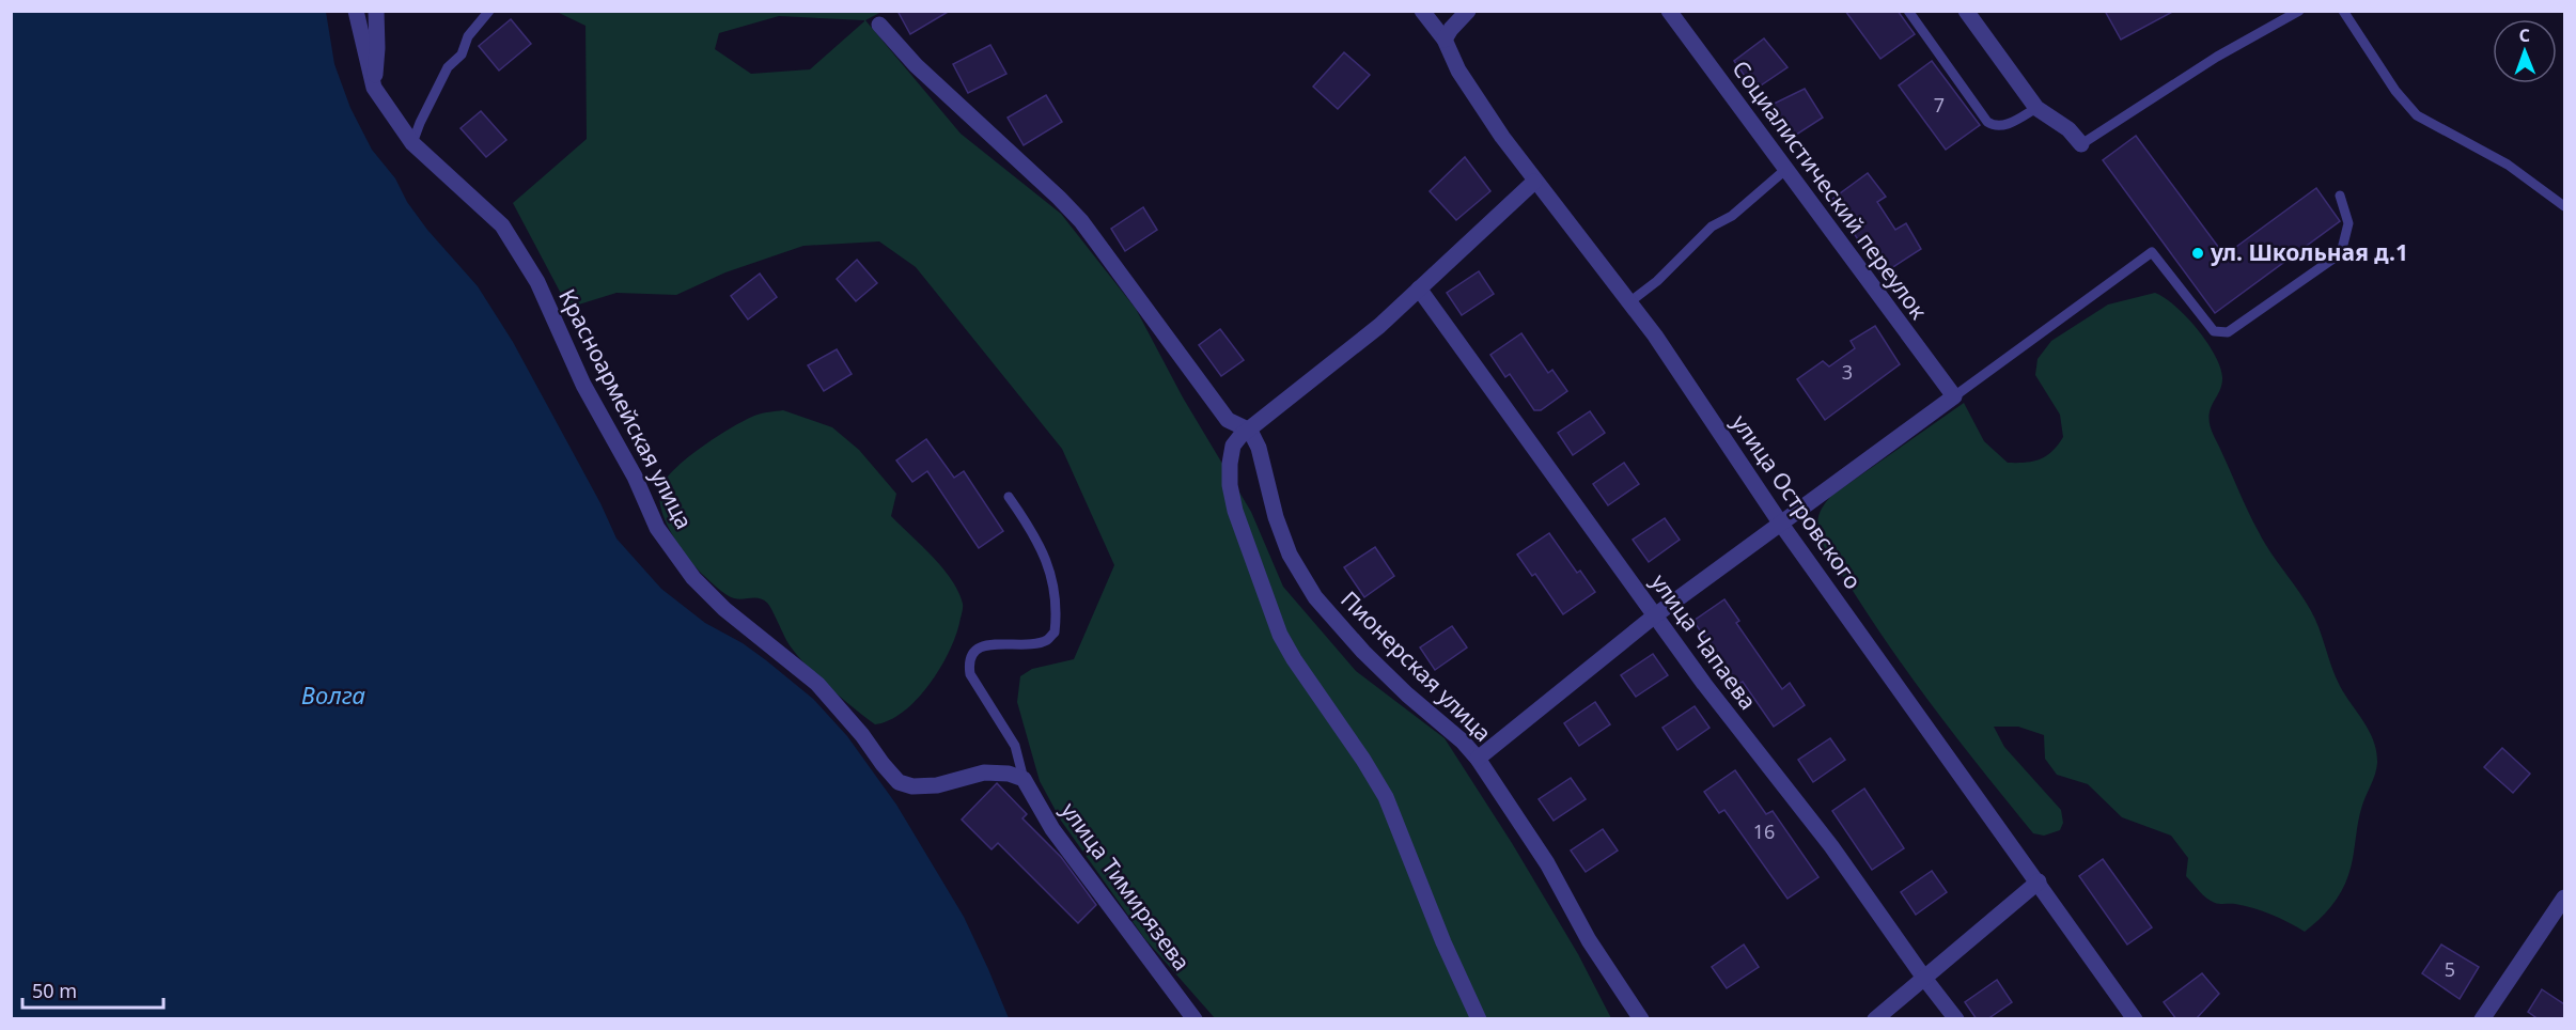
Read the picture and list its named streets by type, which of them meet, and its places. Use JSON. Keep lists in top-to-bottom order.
{
  "streets": {
    "street": [
      "Социалистический переулок",
      "Красноармейская улица",
      "улица Островского",
      "улица Чапаева",
      "Пионерская улица",
      "улица Тимирязева"
    ]
  },
  "crossings": [
    ["Красноармейская улица", "улица Тимирязева"]
  ],
  "water": ["Волга"],
  "places": ["ул. Школьная д.1"],
  "house_numbers": [
    "7",
    "3",
    "16",
    "5"
  ],
  "scale_bar": "50 m",
  "north": "top"
}
